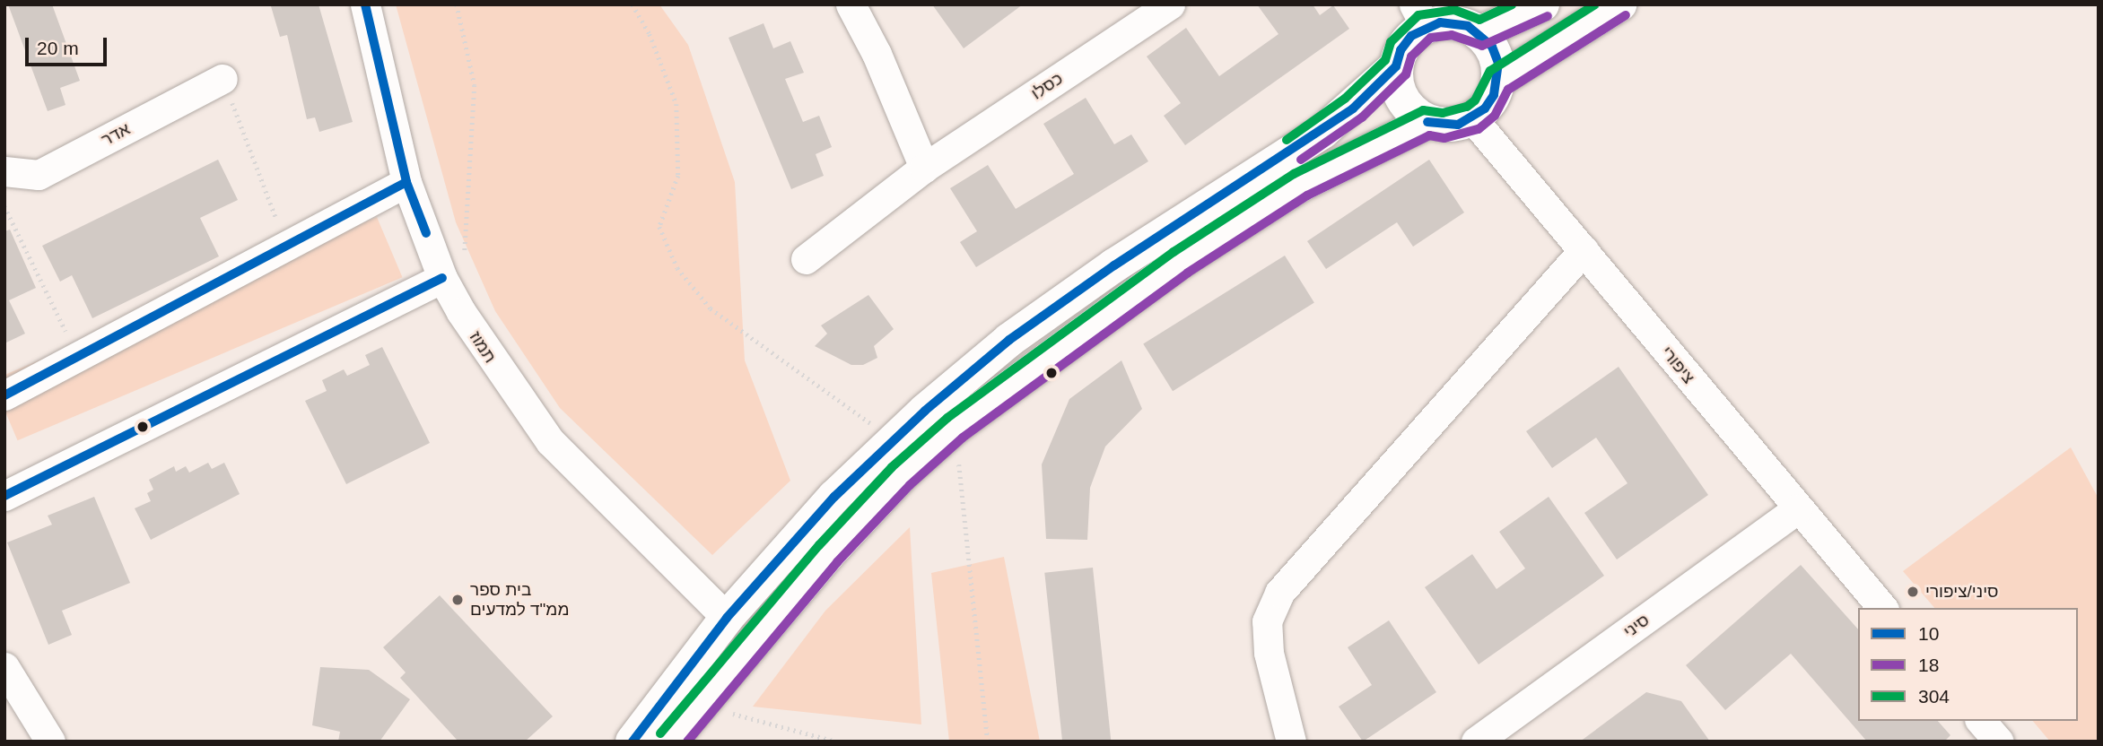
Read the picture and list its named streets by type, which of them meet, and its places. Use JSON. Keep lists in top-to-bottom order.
{
  "streets": {
    "street": [
      "כסלו",
      "אדר",
      "תמוז",
      "ציפורי",
      "סיני"
    ]
  },
  "crossings": [
    ["ציפורי", "סיני"]
  ],
  "places": ["סיני/ציפורי", "בית ספר ממ\"ד למדעים"],
  "lines": ["transit line 10", "transit line 304", "transit line 18"],
  "legend": ["10", "18", "304"],
  "scale_bar": "20 m"
}
